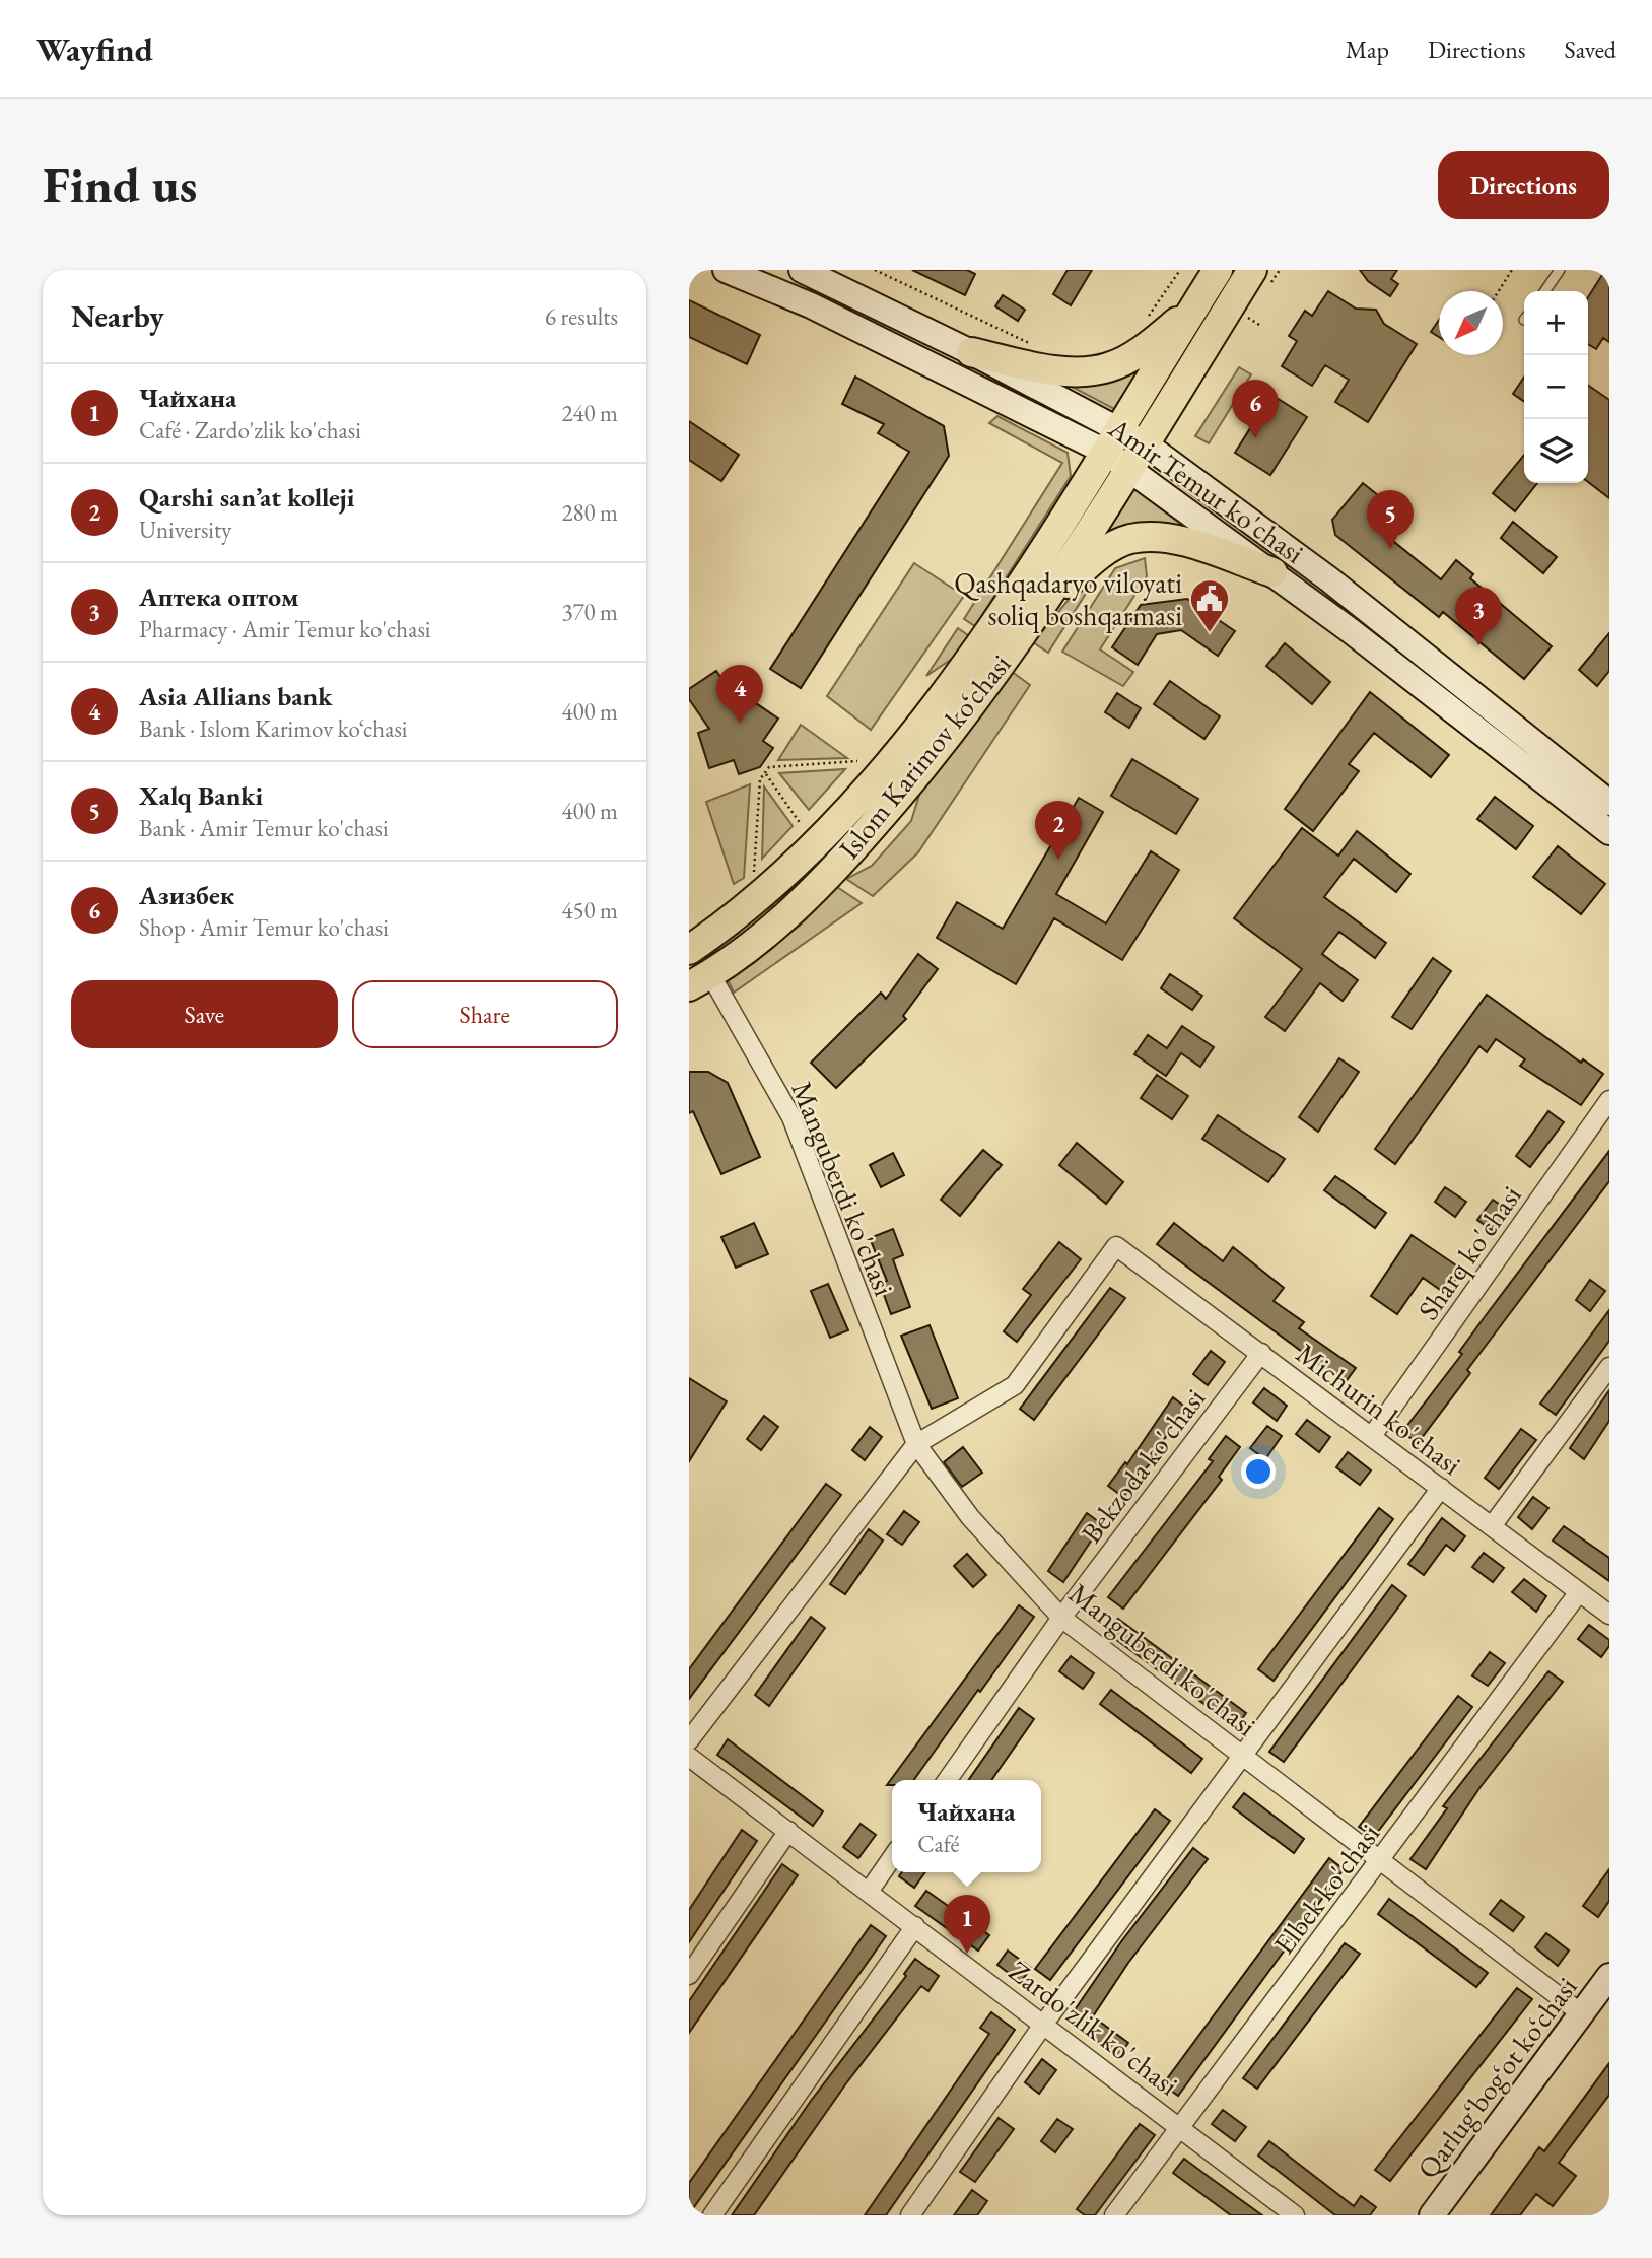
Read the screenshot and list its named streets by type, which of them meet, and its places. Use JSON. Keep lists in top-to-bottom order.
{
  "streets": {
    "main road": ["Amir Temur ko'chasi", "Islom Karimov ko‘chasi", "Qarlug‘bog‘ot ko‘chasi"],
    "street": [
      "Manguberdi ko'chasi",
      "Sharq ko'chasi",
      "Michurin ko'chasi",
      "Bekzoda ko'chasi",
      "Elbek ko'chasi",
      "Zardo'zlik ko'chasi"
    ]
  },
  "crossings": [
    ["Amir Temur ko'chasi", "Islom Karimov ko‘chasi"],
    ["Islom Karimov ko‘chasi", "Manguberdi ko'chasi"],
    ["Manguberdi ko'chasi", "Michurin ko'chasi"],
    ["Manguberdi ko'chasi", "Bekzoda ko'chasi"],
    ["Manguberdi ko'chasi", "Elbek ko'chasi"],
    ["Manguberdi ko'chasi", "Qarlug‘bog‘ot ko‘chasi"],
    ["Sharq ko'chasi", "Michurin ko'chasi"],
    ["Michurin ko'chasi", "Bekzoda ko'chasi"],
    ["Michurin ko'chasi", "Elbek ko'chasi"],
    ["Elbek ko'chasi", "Zardo'zlik ko'chasi"]
  ],
  "places": {
    "public building": ["Qashqadaryo viloyati soliq boshqarmasi"]
  },
  "north": "bottom left",
  "page": {
    "header": "Wayfind",
    "nav": ["Map", "Directions", "Saved"],
    "buttons": [
      "Directions",
      ["Save", "Share"]
    ],
    "title": "Find us",
    "heading": ["Nearby", "6 results"],
    "map_buttons": ["+", "−"],
    "list": [
      {
        "mark": "1",
        "name": "Чайхана",
        "note": "Café · Zardo'zlik ko'chasi",
        "value": "240 m"
      },
      {
        "mark": "2",
        "name": "Qarshi san’at kolleji",
        "note": "University",
        "value": "280 m"
      },
      {
        "mark": "3",
        "name": "Аптека оптом",
        "note": "Pharmacy · Amir Temur ko'chasi",
        "value": "370 m"
      },
      {
        "mark": "4",
        "name": "Asia Allians bank",
        "note": "Bank · Islom Karimov ko‘chasi",
        "value": "400 m"
      },
      {
        "mark": "5",
        "name": "Xalq Banki",
        "note": "Bank · Amir Temur ko'chasi",
        "value": "400 m"
      },
      {
        "mark": "6",
        "name": "Азизбек",
        "note": "Shop · Amir Temur ko'chasi",
        "value": "450 m"
      }
    ],
    "pins": [
      "6",
      "5",
      "3",
      "4",
      "2",
      "1"
    ],
    "popup": ["Чайхана", "Café"]
  }
}
